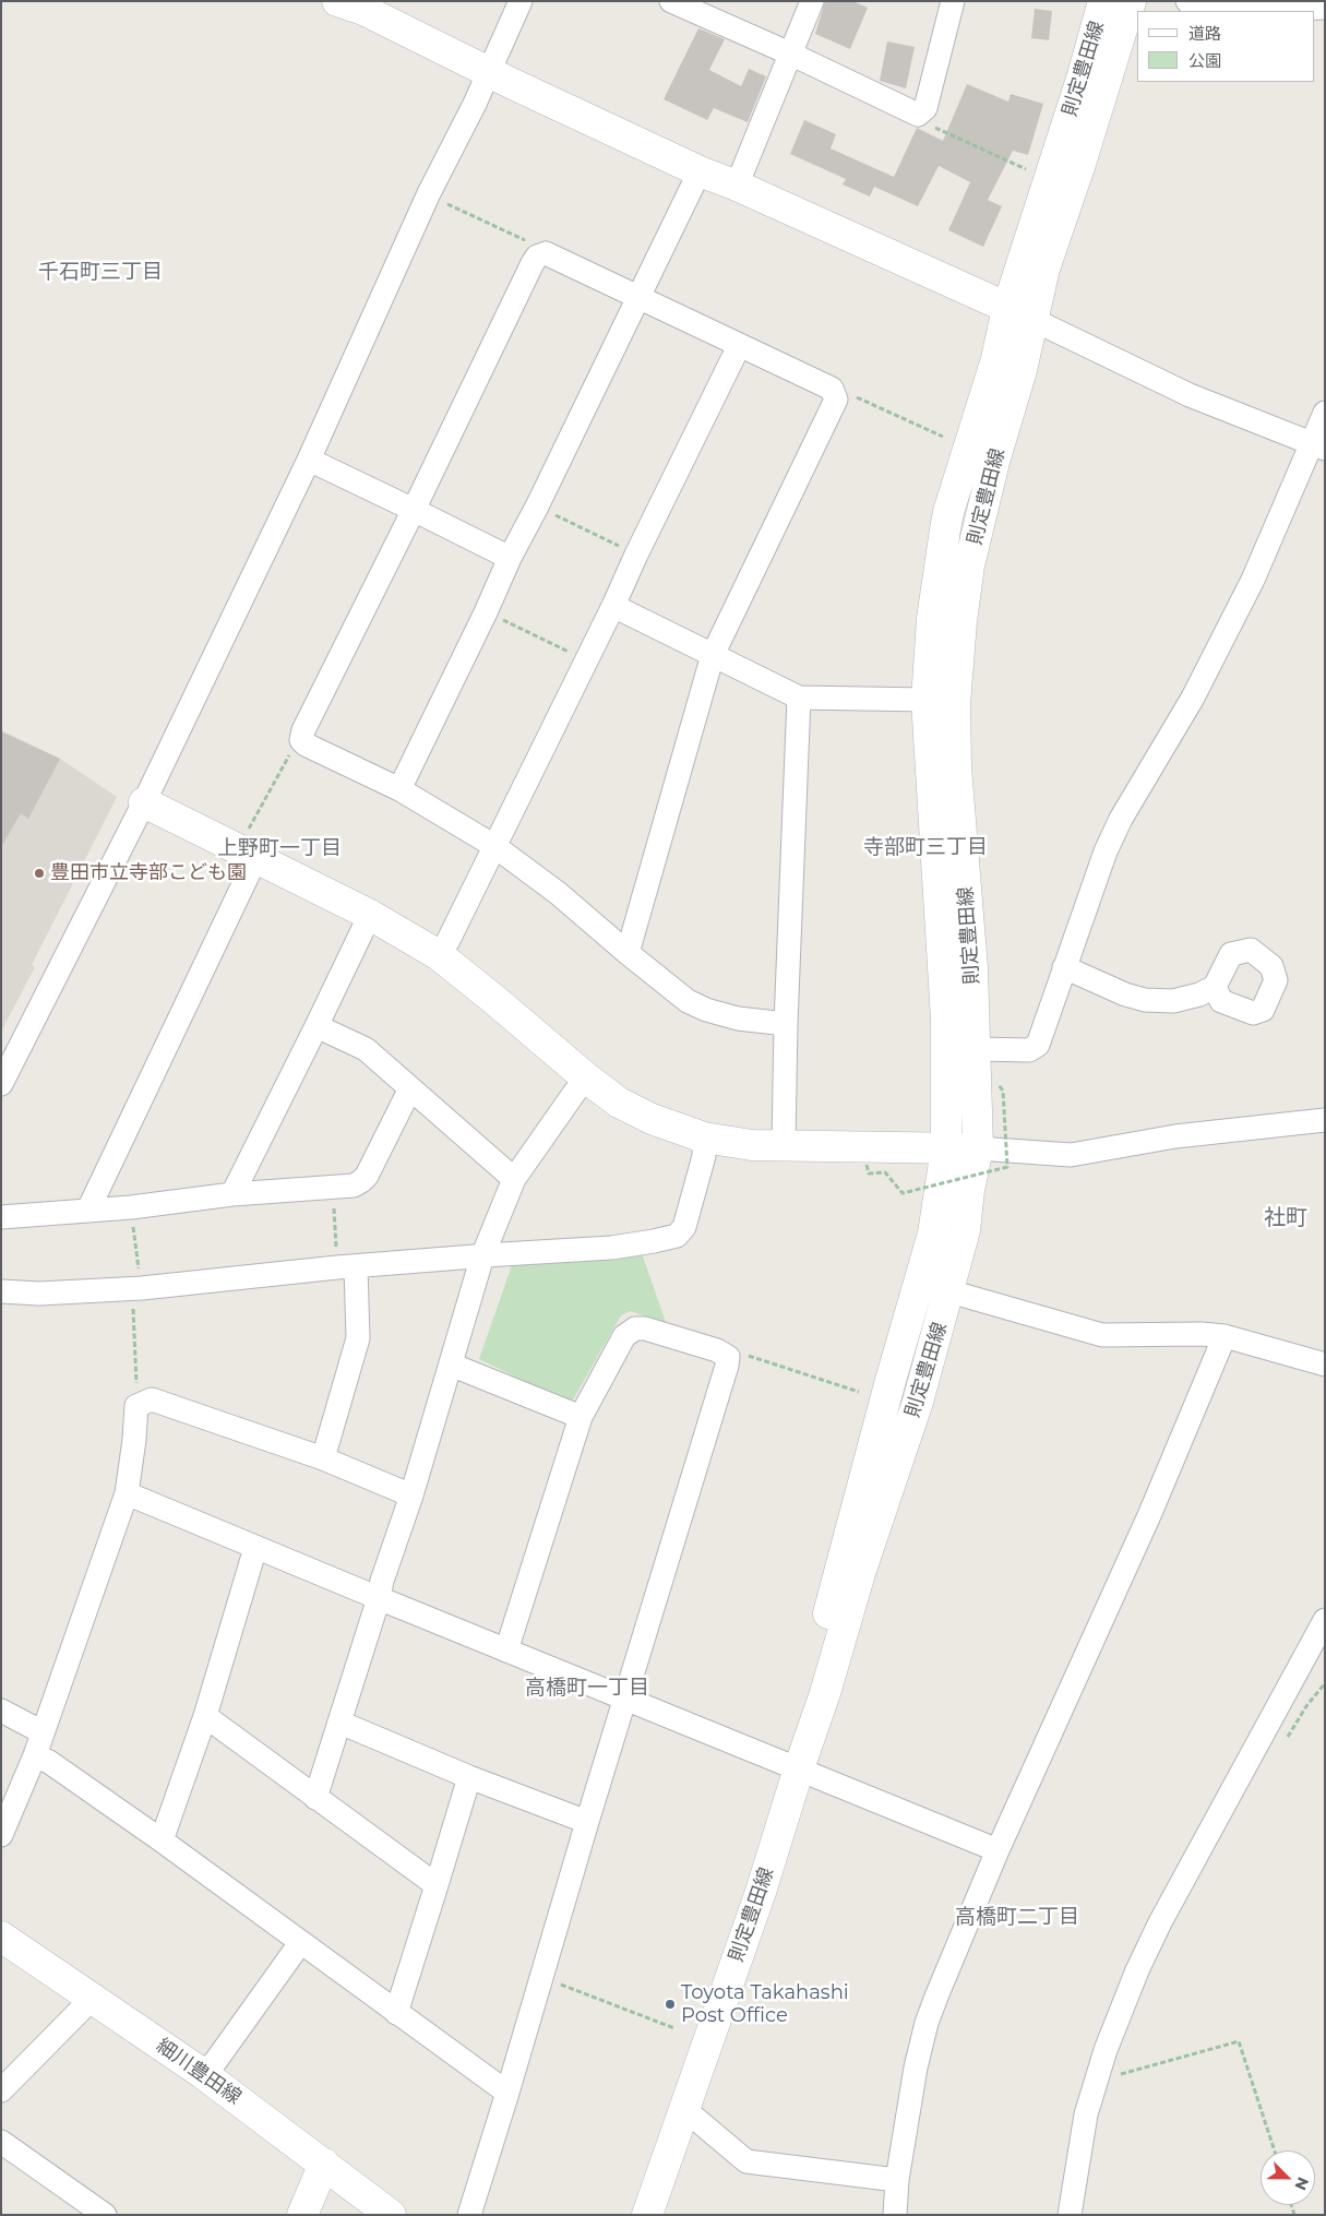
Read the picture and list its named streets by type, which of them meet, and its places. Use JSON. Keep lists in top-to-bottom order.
{
  "streets": {
    "main road": ["則定豊田線", "細川豊田線"]
  },
  "districts": [
    "千石町三丁目",
    "寺部町三丁目",
    "上野町一丁目",
    "社町",
    "高橋町一丁目",
    "高橋町二丁目"
  ],
  "places": ["豊田市立寺部こども園", "Toyota Takahashi Post Office"],
  "legend": ["道路", "公園"],
  "north": "bottom right"
}
